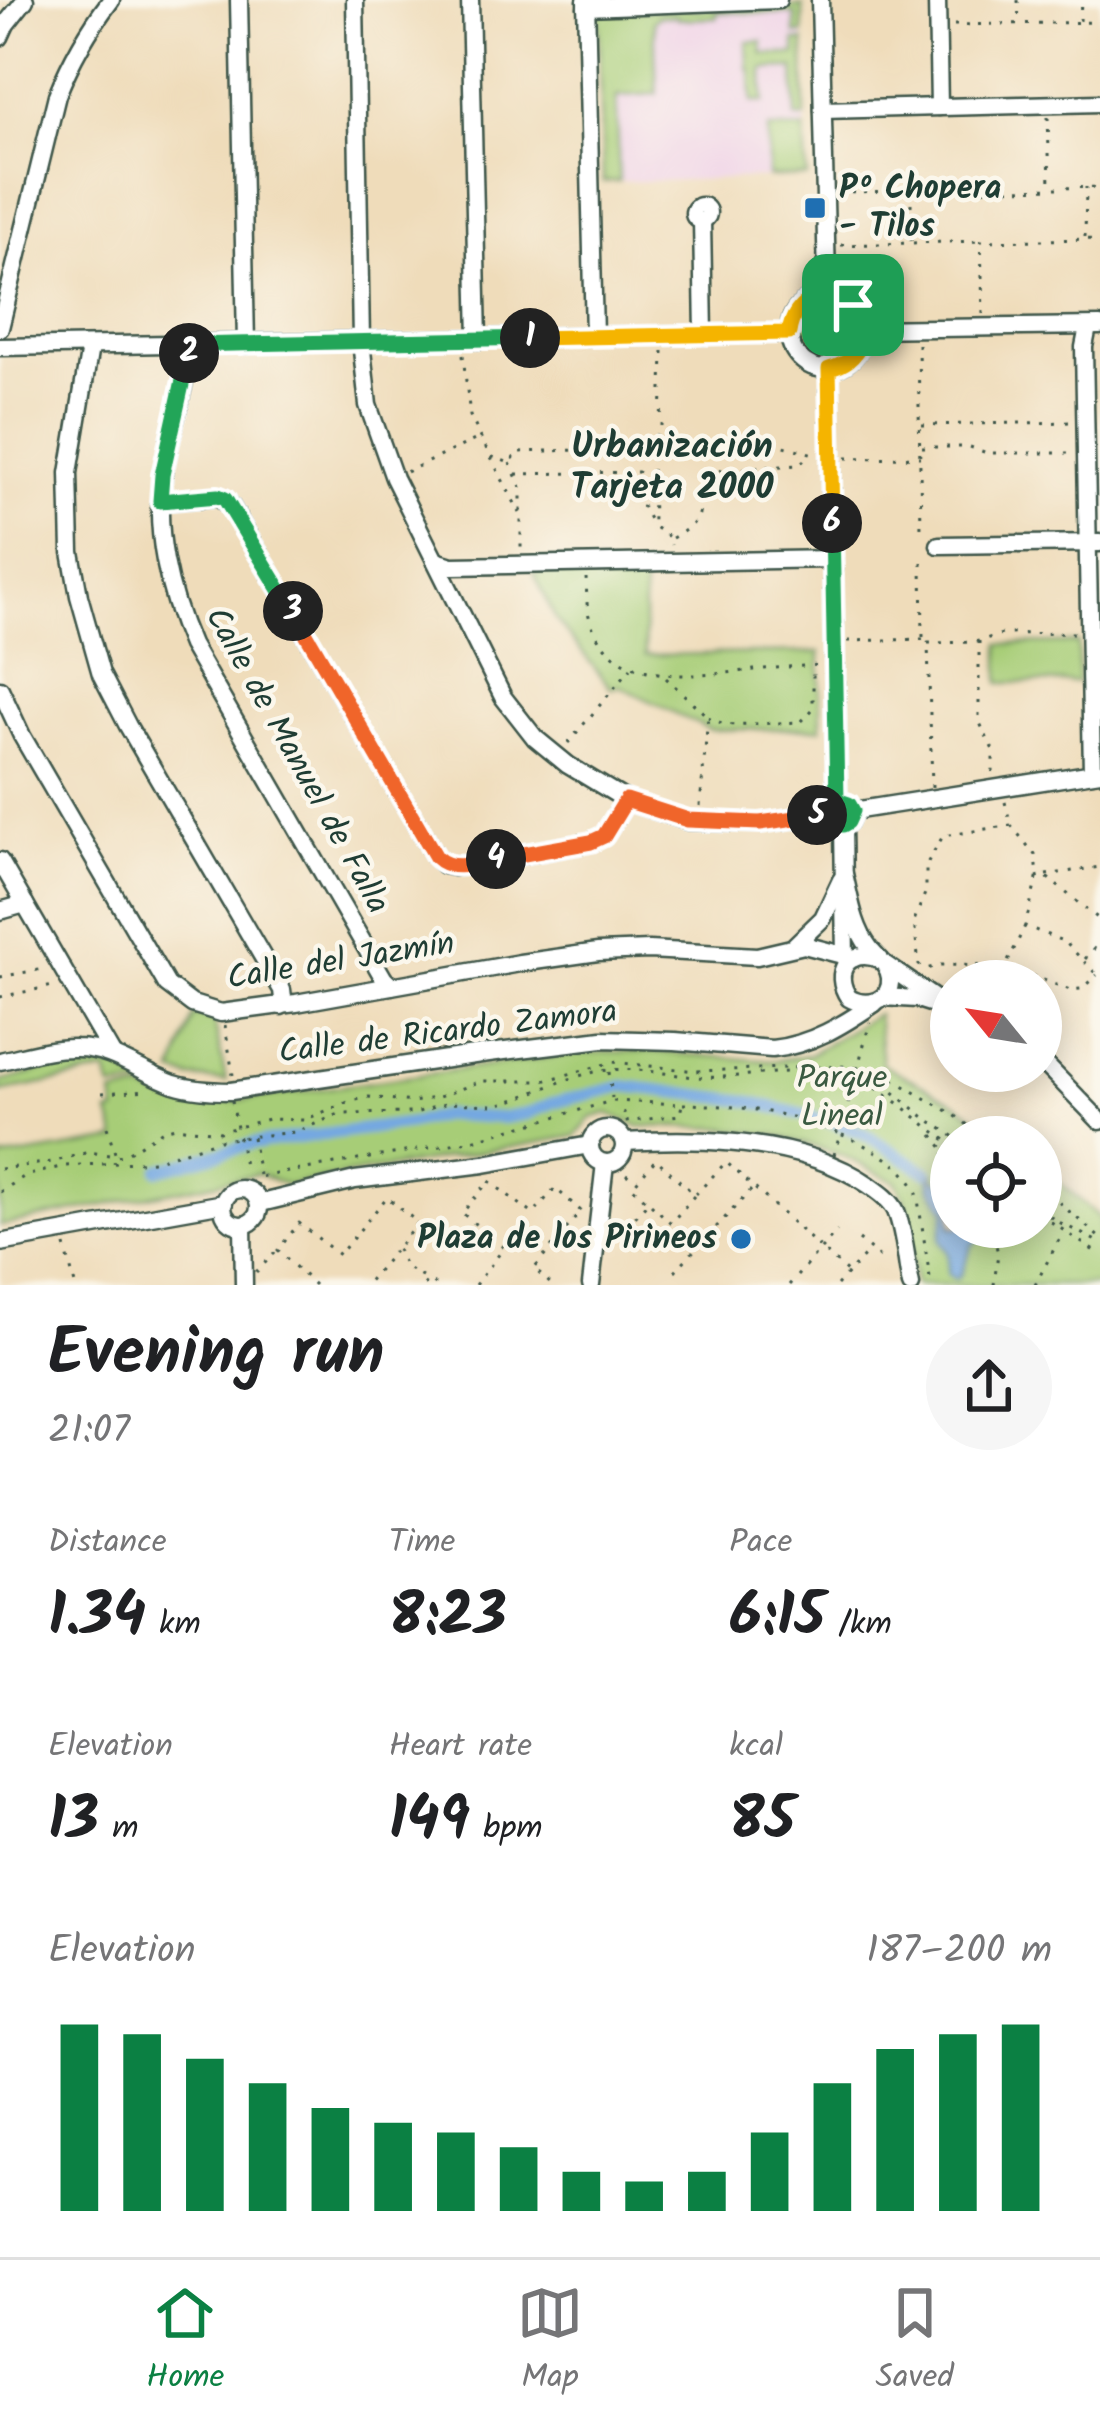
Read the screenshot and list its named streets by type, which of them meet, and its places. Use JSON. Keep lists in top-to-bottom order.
{
  "streets": {
    "street": ["Calle de Manuel de Falla", "Calle del Jazmín", "Calle de Ricardo Zamora"]
  },
  "crossings": [
    ["Calle de Manuel de Falla", "Calle del Jazmín"],
    ["Calle del Jazmín", "Calle de Ricardo Zamora"]
  ],
  "districts": ["Urbanización Tarjeta 2000"],
  "parks": ["Parque Lineal"],
  "places": {
    "transit": ["Pº Chopera - Tilos"],
    "other": ["Plaza de los Pirineos"]
  },
  "north": "top left",
  "page": {
    "pins": [
      "1",
      "2",
      "6",
      "3",
      "5",
      "4"
    ],
    "heading": ["Evening run", "21:07"],
    "stats": [
      ["Distance", "1.34 km"],
      ["Time", "8:23"],
      ["Pace", "6:15 /km"],
      ["Elevation", "13 m"],
      ["Heart rate", "149 bpm"],
      ["kcal", "85"]
    ],
    "chart": ["Elevation", "187–200 m"],
    "tabs": ["Home", "Map", "Saved"]
  }
}
